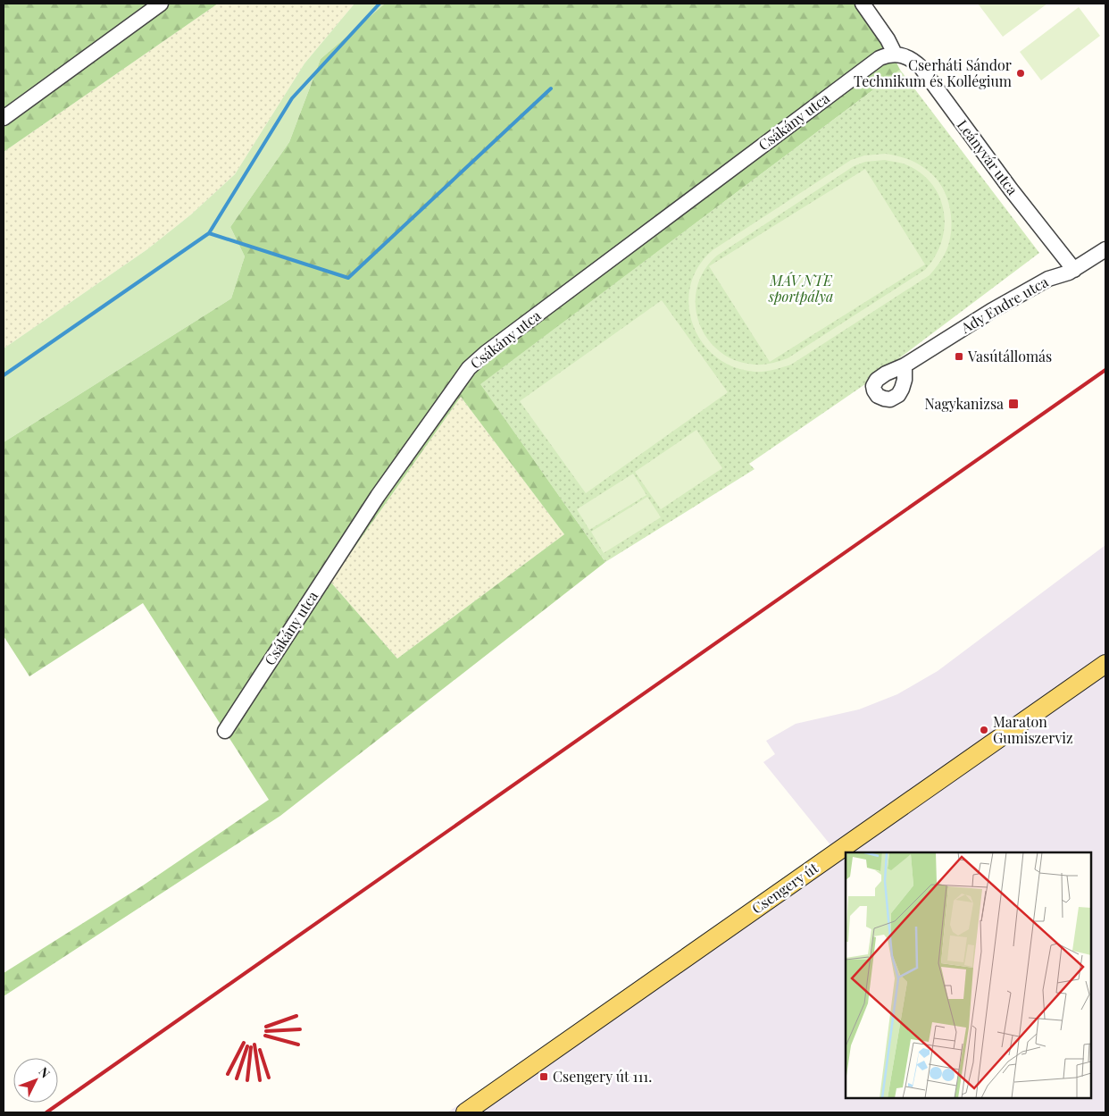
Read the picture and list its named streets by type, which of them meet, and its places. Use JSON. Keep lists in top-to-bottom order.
{
  "streets": {
    "main road": ["Csengery út"],
    "street": ["Csákány utca", "Leányvár utca", "Ady Endre utca"]
  },
  "crossings": [
    ["Csákány utca", "Leányvár utca"],
    ["Leányvár utca", "Ady Endre utca"]
  ],
  "parks": ["MÁV NTE sportpálya"],
  "places": {
    "other": ["Cserháti Sándor Technikum és Kollégium", "Maraton Gumiszerviz"],
    "transit": ["Vasútállomás", "Nagykanizsa", "Csengery út 111."]
  },
  "north": "top right"
}
